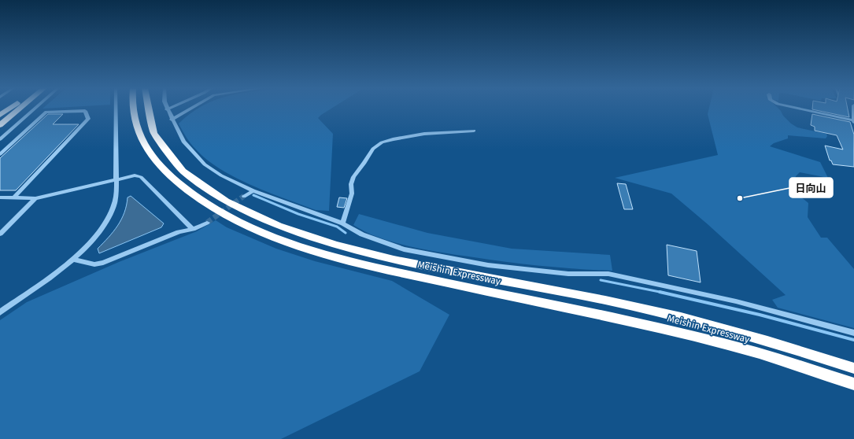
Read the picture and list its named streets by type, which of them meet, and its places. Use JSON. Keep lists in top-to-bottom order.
{
  "streets": {
    "highway": ["Meishin Expressway"]
  },
  "places": ["日向山"]
}
